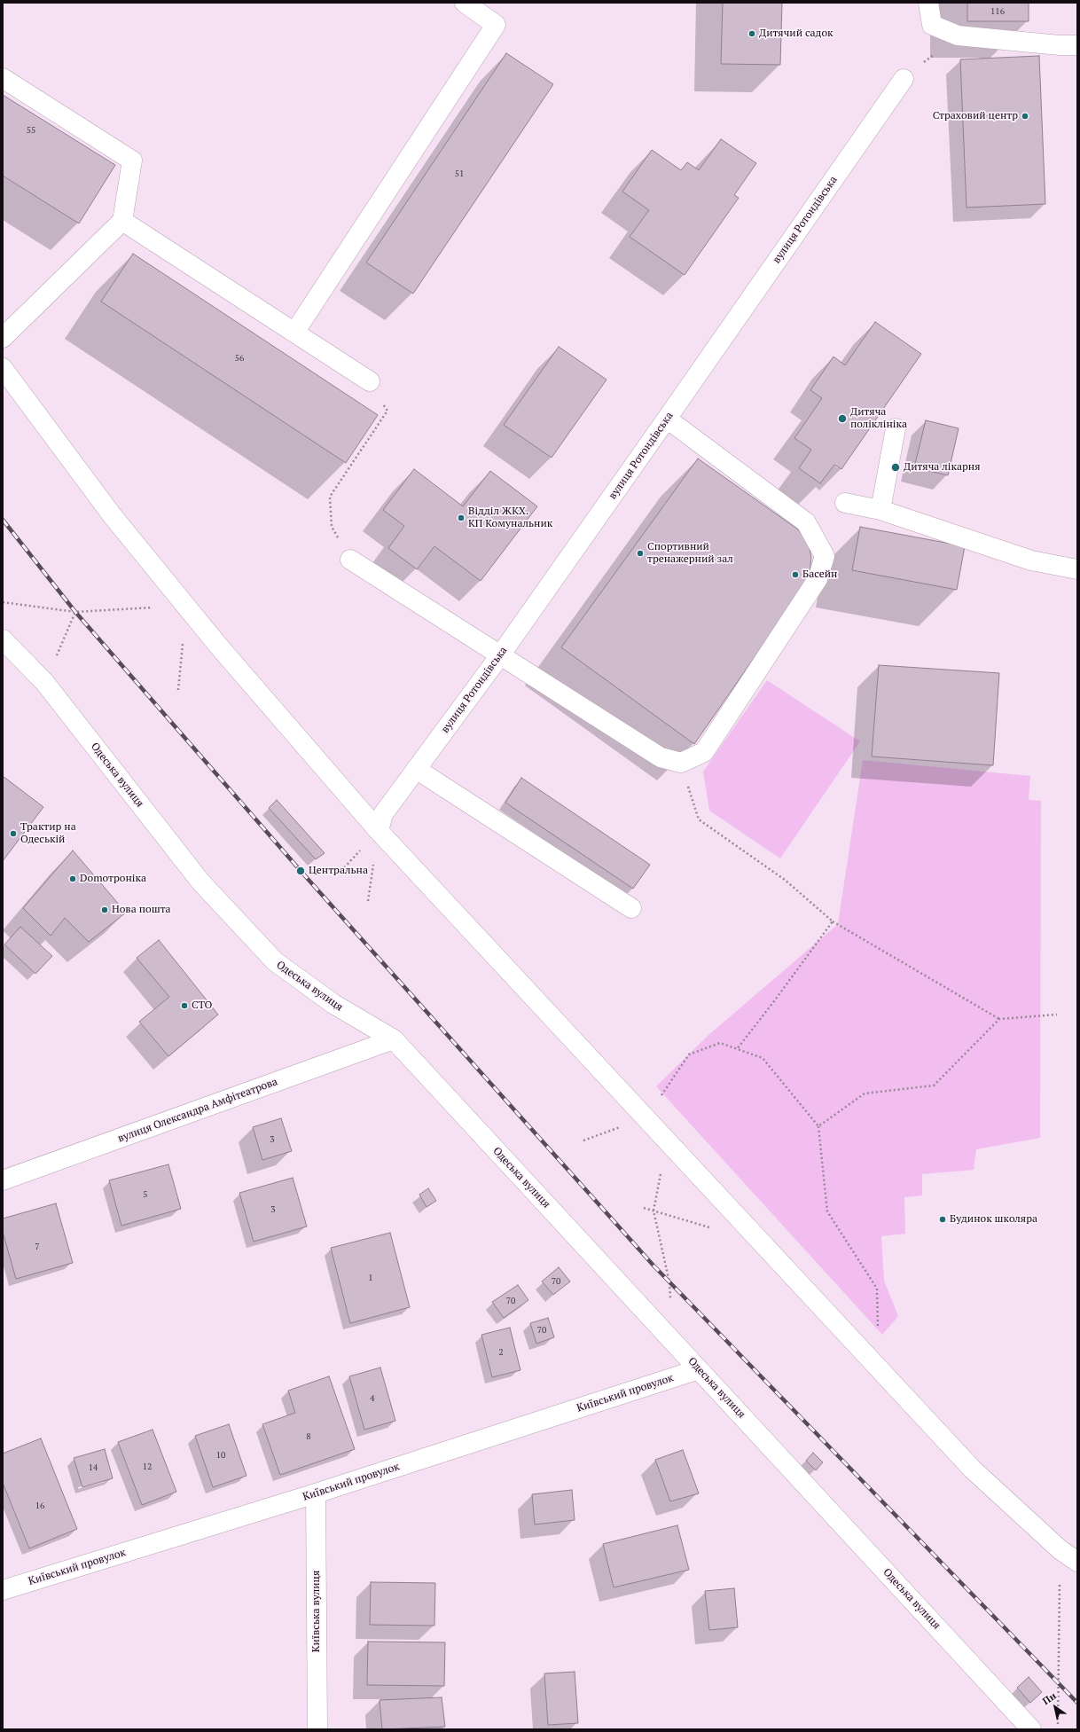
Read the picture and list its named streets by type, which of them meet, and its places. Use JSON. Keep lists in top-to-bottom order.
{
  "streets": {
    "street": [
      "вулиця Ротондівська",
      "Одеська вулиця",
      "вулиця Олександра Амфітеатрова",
      "Київський провулок",
      "Київська вулиця"
    ]
  },
  "crossings": [
    ["Одеська вулиця", "вулиця Олександра Амфітеатрова"],
    ["Одеська вулиця", "Київський провулок"],
    ["Київський провулок", "Київська вулиця"]
  ],
  "places": [
    "Дитячий садок",
    "Страховий центр",
    "Дитяча поліклініка",
    "Дитяча лікарня",
    "Відділ ЖКХ. КП Комунальник",
    "Спортивний тренажерний зал",
    "Басейн",
    "Трактир на Одеській",
    "Центральна",
    "Domoтроніка",
    "Нова пошта",
    "СТО",
    "Будинок школяра"
  ],
  "house_numbers": [
    "116",
    "55",
    "51",
    "56",
    "3",
    "5",
    "3",
    "7",
    "1",
    "70",
    "70",
    "70",
    "2",
    "4",
    "8",
    "10",
    "12",
    "14",
    "16"
  ],
  "north": "top left"
}
